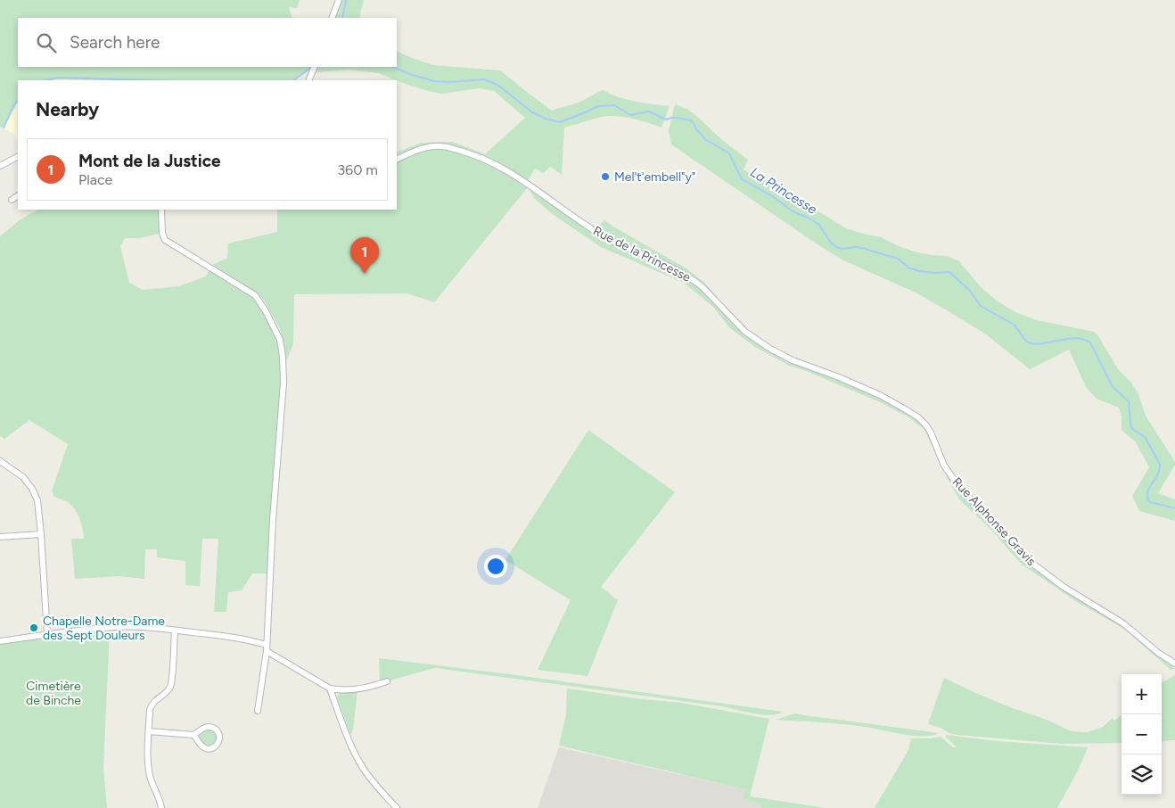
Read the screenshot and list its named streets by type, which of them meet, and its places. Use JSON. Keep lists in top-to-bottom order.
{
  "streets": {
    "street": ["Rue de la Princesse", "Rue Alphonse Gravis"]
  },
  "crossings": [
    ["Rue de la Princesse", "Rue Alphonse Gravis"]
  ],
  "water": ["La Princesse"],
  "parks": ["Cimetière de Binche"],
  "places": ["Mel't'embell\"y\"", "Chapelle Notre-Dame des Sept Douleurs"],
  "page": {
    "search": "Search here",
    "heading": "Nearby",
    "list": [
      {
        "mark": "1",
        "name": "Mont de la Justice",
        "note": "Place",
        "value": "360 m"
      }
    ],
    "pins": "1",
    "map_buttons": ["+", "−"]
  }
}
